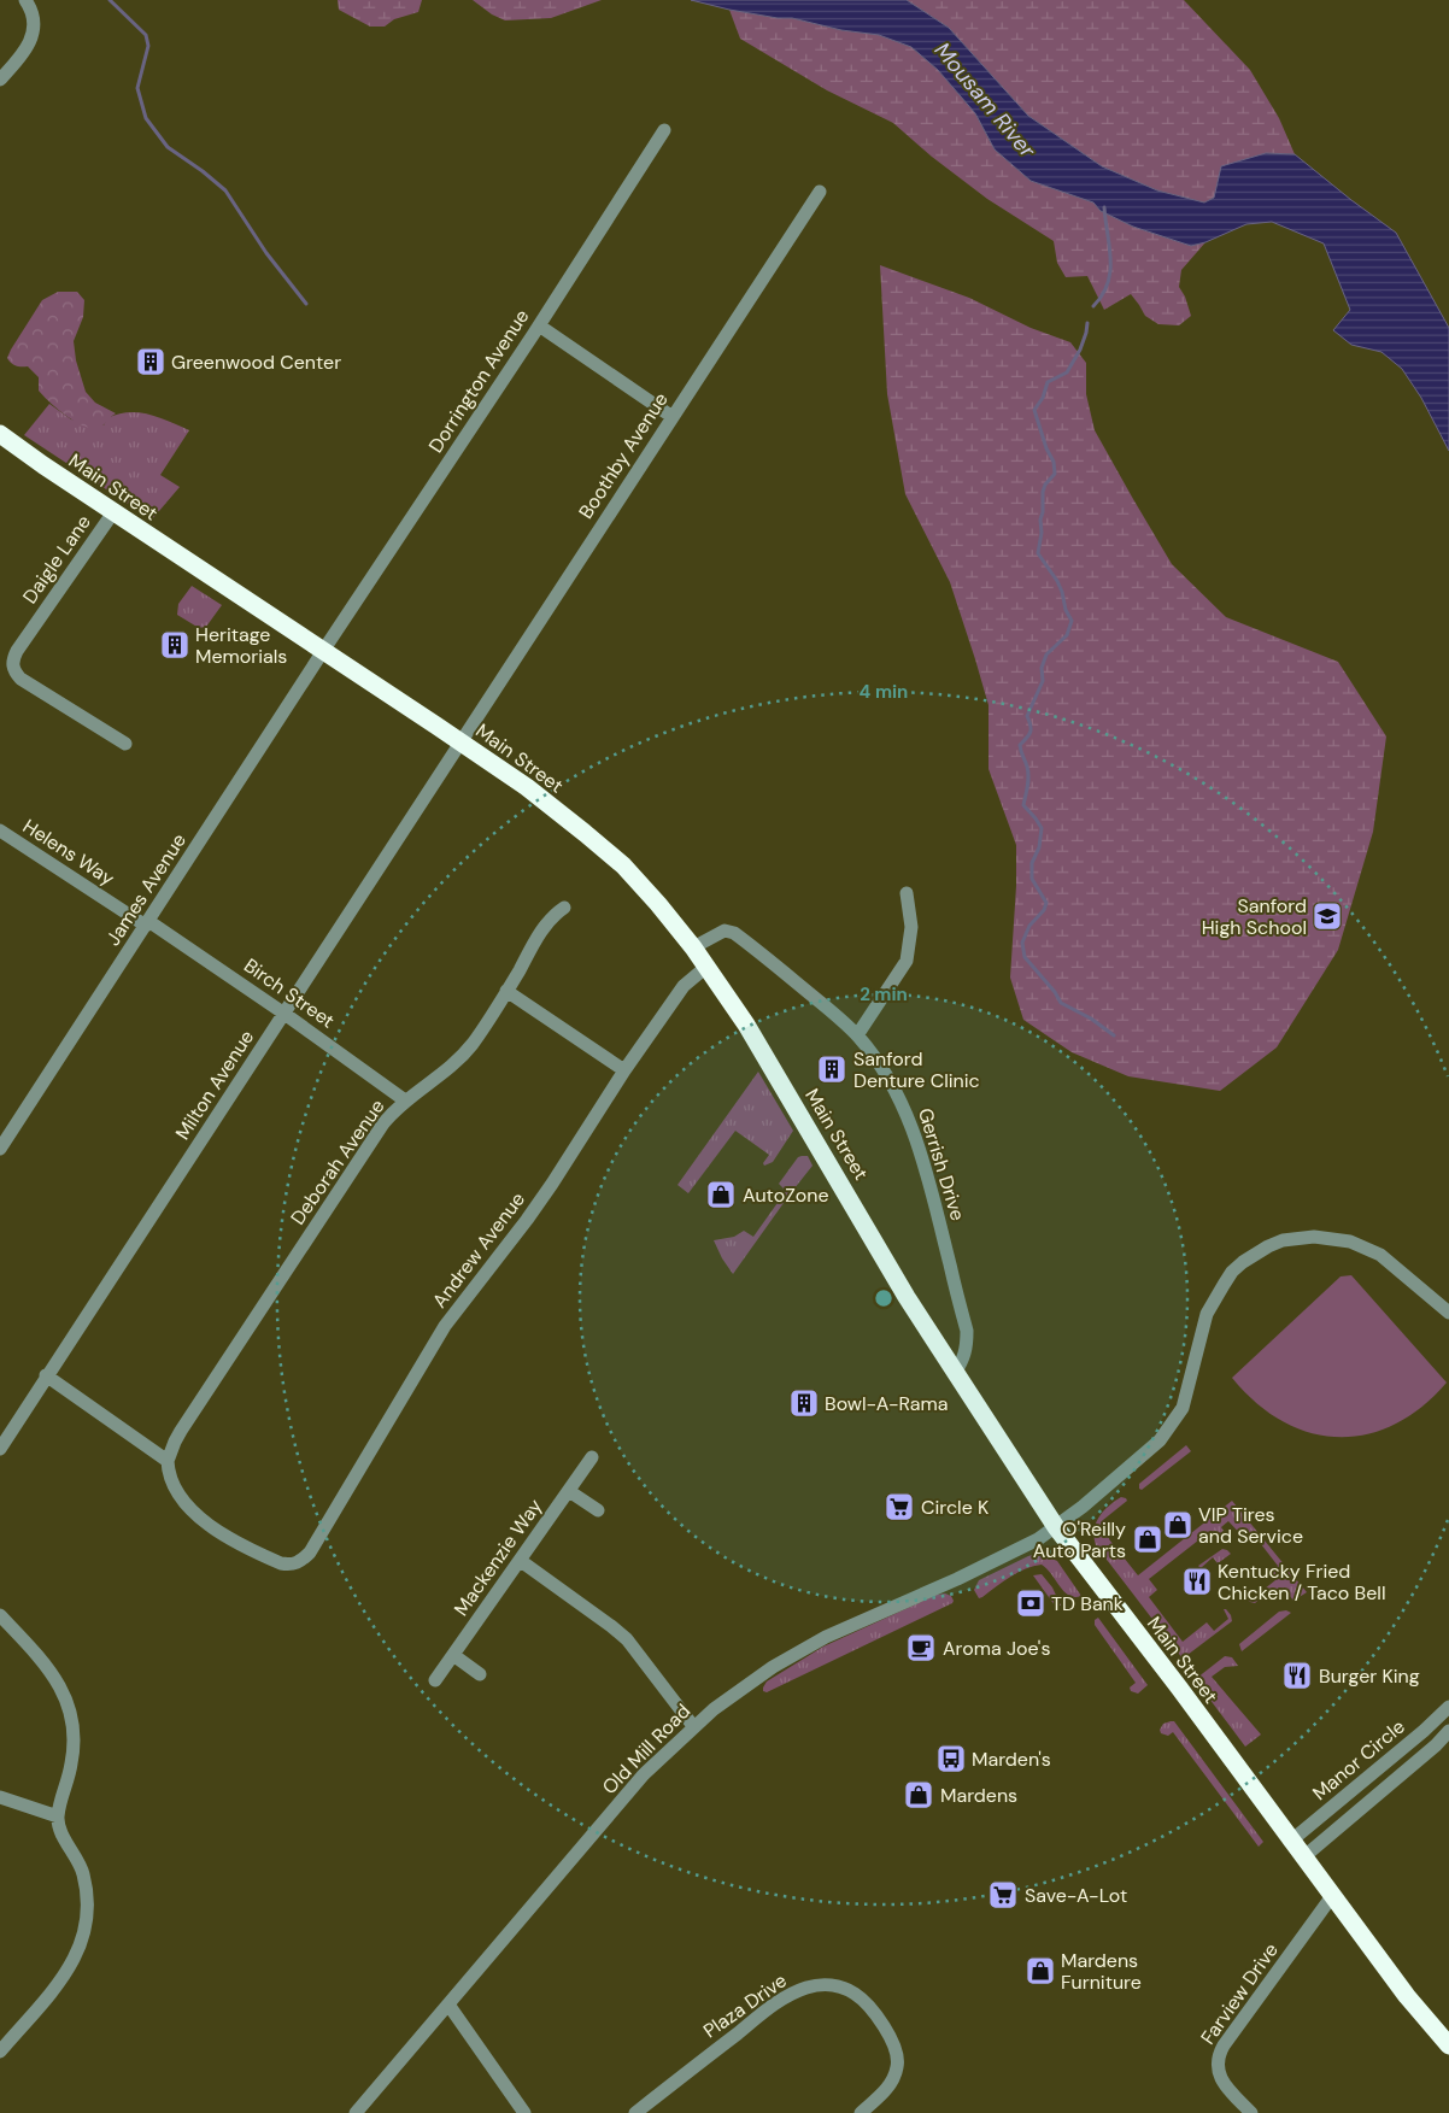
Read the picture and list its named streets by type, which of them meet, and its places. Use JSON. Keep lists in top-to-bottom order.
{
  "streets": {
    "highway": ["Main Street"],
    "street": [
      "Dorrington Avenue",
      "Boothby Avenue",
      "Daigle Lane",
      "Helens Way",
      "James Avenue",
      "Birch Street",
      "Milton Avenue",
      "Deborah Avenue",
      "Gerrish Drive",
      "Andrew Avenue",
      "Mackenzie Way",
      "Old Mill Road",
      "Manor Circle",
      "Farview Drive",
      "Plaza Drive"
    ]
  },
  "crossings": [
    ["Dorrington Avenue", "Main Street"],
    ["Dorrington Avenue", "James Avenue"],
    ["Boothby Avenue", "Main Street"],
    ["Boothby Avenue", "Milton Avenue"],
    ["Main Street", "Daigle Lane"],
    ["Main Street", "James Avenue"],
    ["Main Street", "Milton Avenue"],
    ["Main Street", "Gerrish Drive"],
    ["Main Street", "Andrew Avenue"],
    ["Main Street", "Old Mill Road"],
    ["Main Street", "Manor Circle"],
    ["Main Street", "Farview Drive"],
    ["Helens Way", "James Avenue"],
    ["Helens Way", "Birch Street"],
    ["James Avenue", "Birch Street"],
    ["Birch Street", "Milton Avenue"],
    ["Birch Street", "Deborah Avenue"],
    ["Deborah Avenue", "Andrew Avenue"]
  ],
  "water": ["Mousam River"],
  "places": {
    "building": [
      "Greenwood Center",
      "Heritage Memorials",
      "Sanford Denture Clinic",
      "Bowl-A-Rama"
    ],
    "school or university": ["Sanford High School"],
    "shop": [
      "AutoZone",
      "VIP Tires and Service",
      "O'Reilly Auto Parts",
      "Mardens",
      "Mardens Furniture"
    ],
    "supermarket": ["Circle K", "Save-A-Lot"],
    "restaurant": ["Kentucky Fried Chicken / Taco Bell", "Burger King"],
    "bank": ["TD Bank"],
    "cafe": ["Aroma Joe's"],
    "bus stop": ["Marden's"]
  },
  "rings": ["4 min", "2 min"]
}
